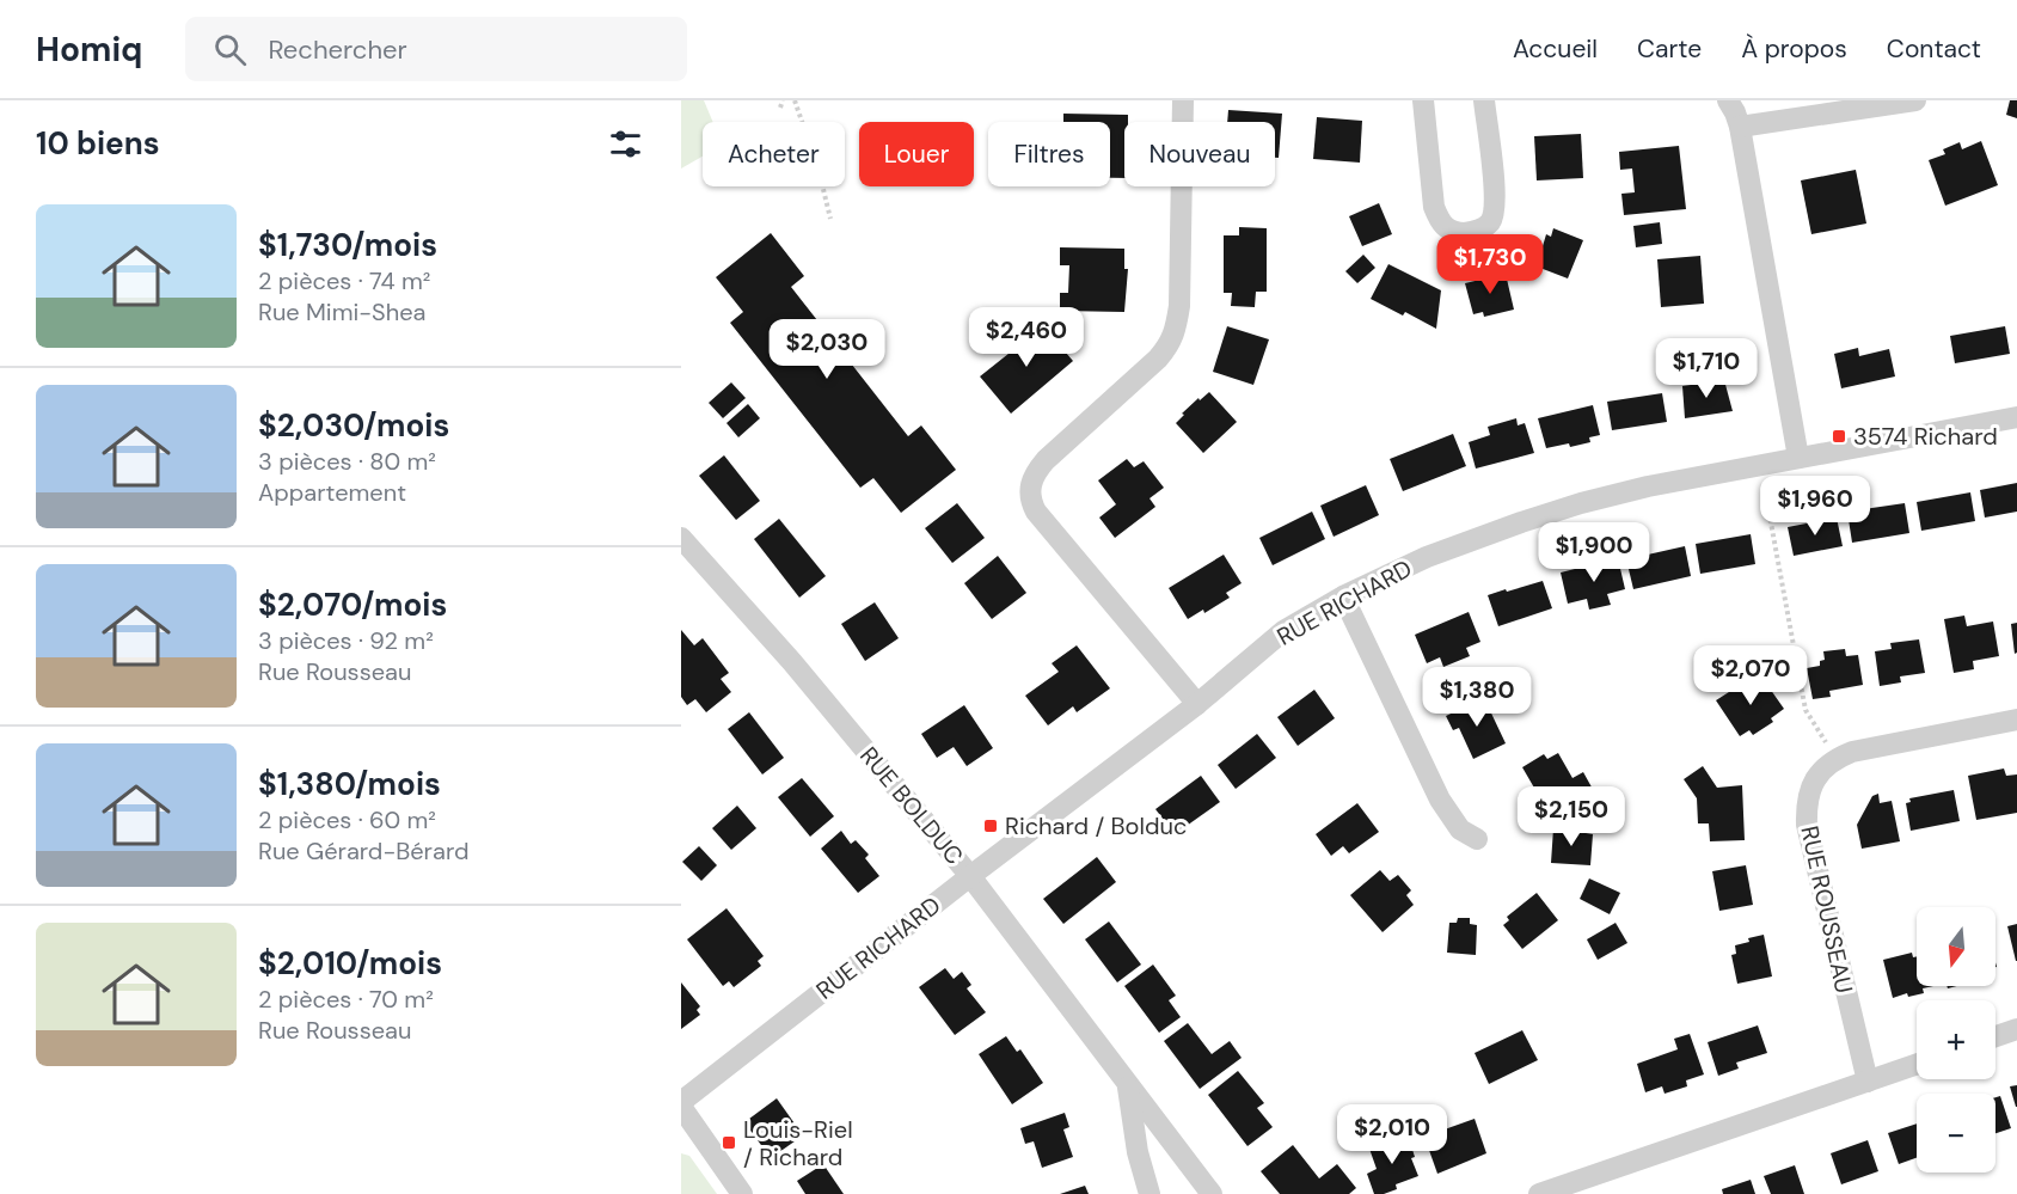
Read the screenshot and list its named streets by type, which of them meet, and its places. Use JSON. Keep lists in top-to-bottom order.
{
  "streets": {
    "street": ["RUE RICHARD", "RUE BOLDUC", "RUE ROUSSEAU"]
  },
  "crossings": [
    ["RUE RICHARD", "RUE BOLDUC"]
  ],
  "places": {
    "transit": ["3574 Richard", "Richard / Bolduc", "Louis-Riel / Richard"]
  },
  "north": "bottom",
  "page": {
    "header": "Homiq",
    "search": "Rechercher",
    "nav": [
      "Accueil",
      "Carte",
      "À propos",
      "Contact"
    ],
    "heading": "10 biens",
    "chip": [
      "Acheter",
      "Louer",
      "Filtres",
      "Nouveau"
    ],
    "list": [
      {
        "name": "$1,730/mois",
        "note": "2 pièces · 74 m² · Rue Mimi-Shea"
      },
      {
        "name": "$2,030/mois",
        "note": "3 pièces · 80 m² · Appartement"
      },
      {
        "name": "$2,070/mois",
        "note": "3 pièces · 92 m² · Rue Rousseau"
      },
      {
        "name": "$1,380/mois",
        "note": "2 pièces · 60 m² · Rue Gérard-Bérard"
      },
      {
        "name": "$2,010/mois",
        "note": "2 pièces · 70 m² · Rue Rousseau"
      }
    ],
    "price": [
      "$1,730",
      "$2,460",
      "$2,030",
      "$1,710",
      "$1,960",
      "$1,900",
      "$2,070",
      "$1,380",
      "$2,150",
      "$2,010"
    ],
    "map_buttons": ["+", "−"]
  }
}
